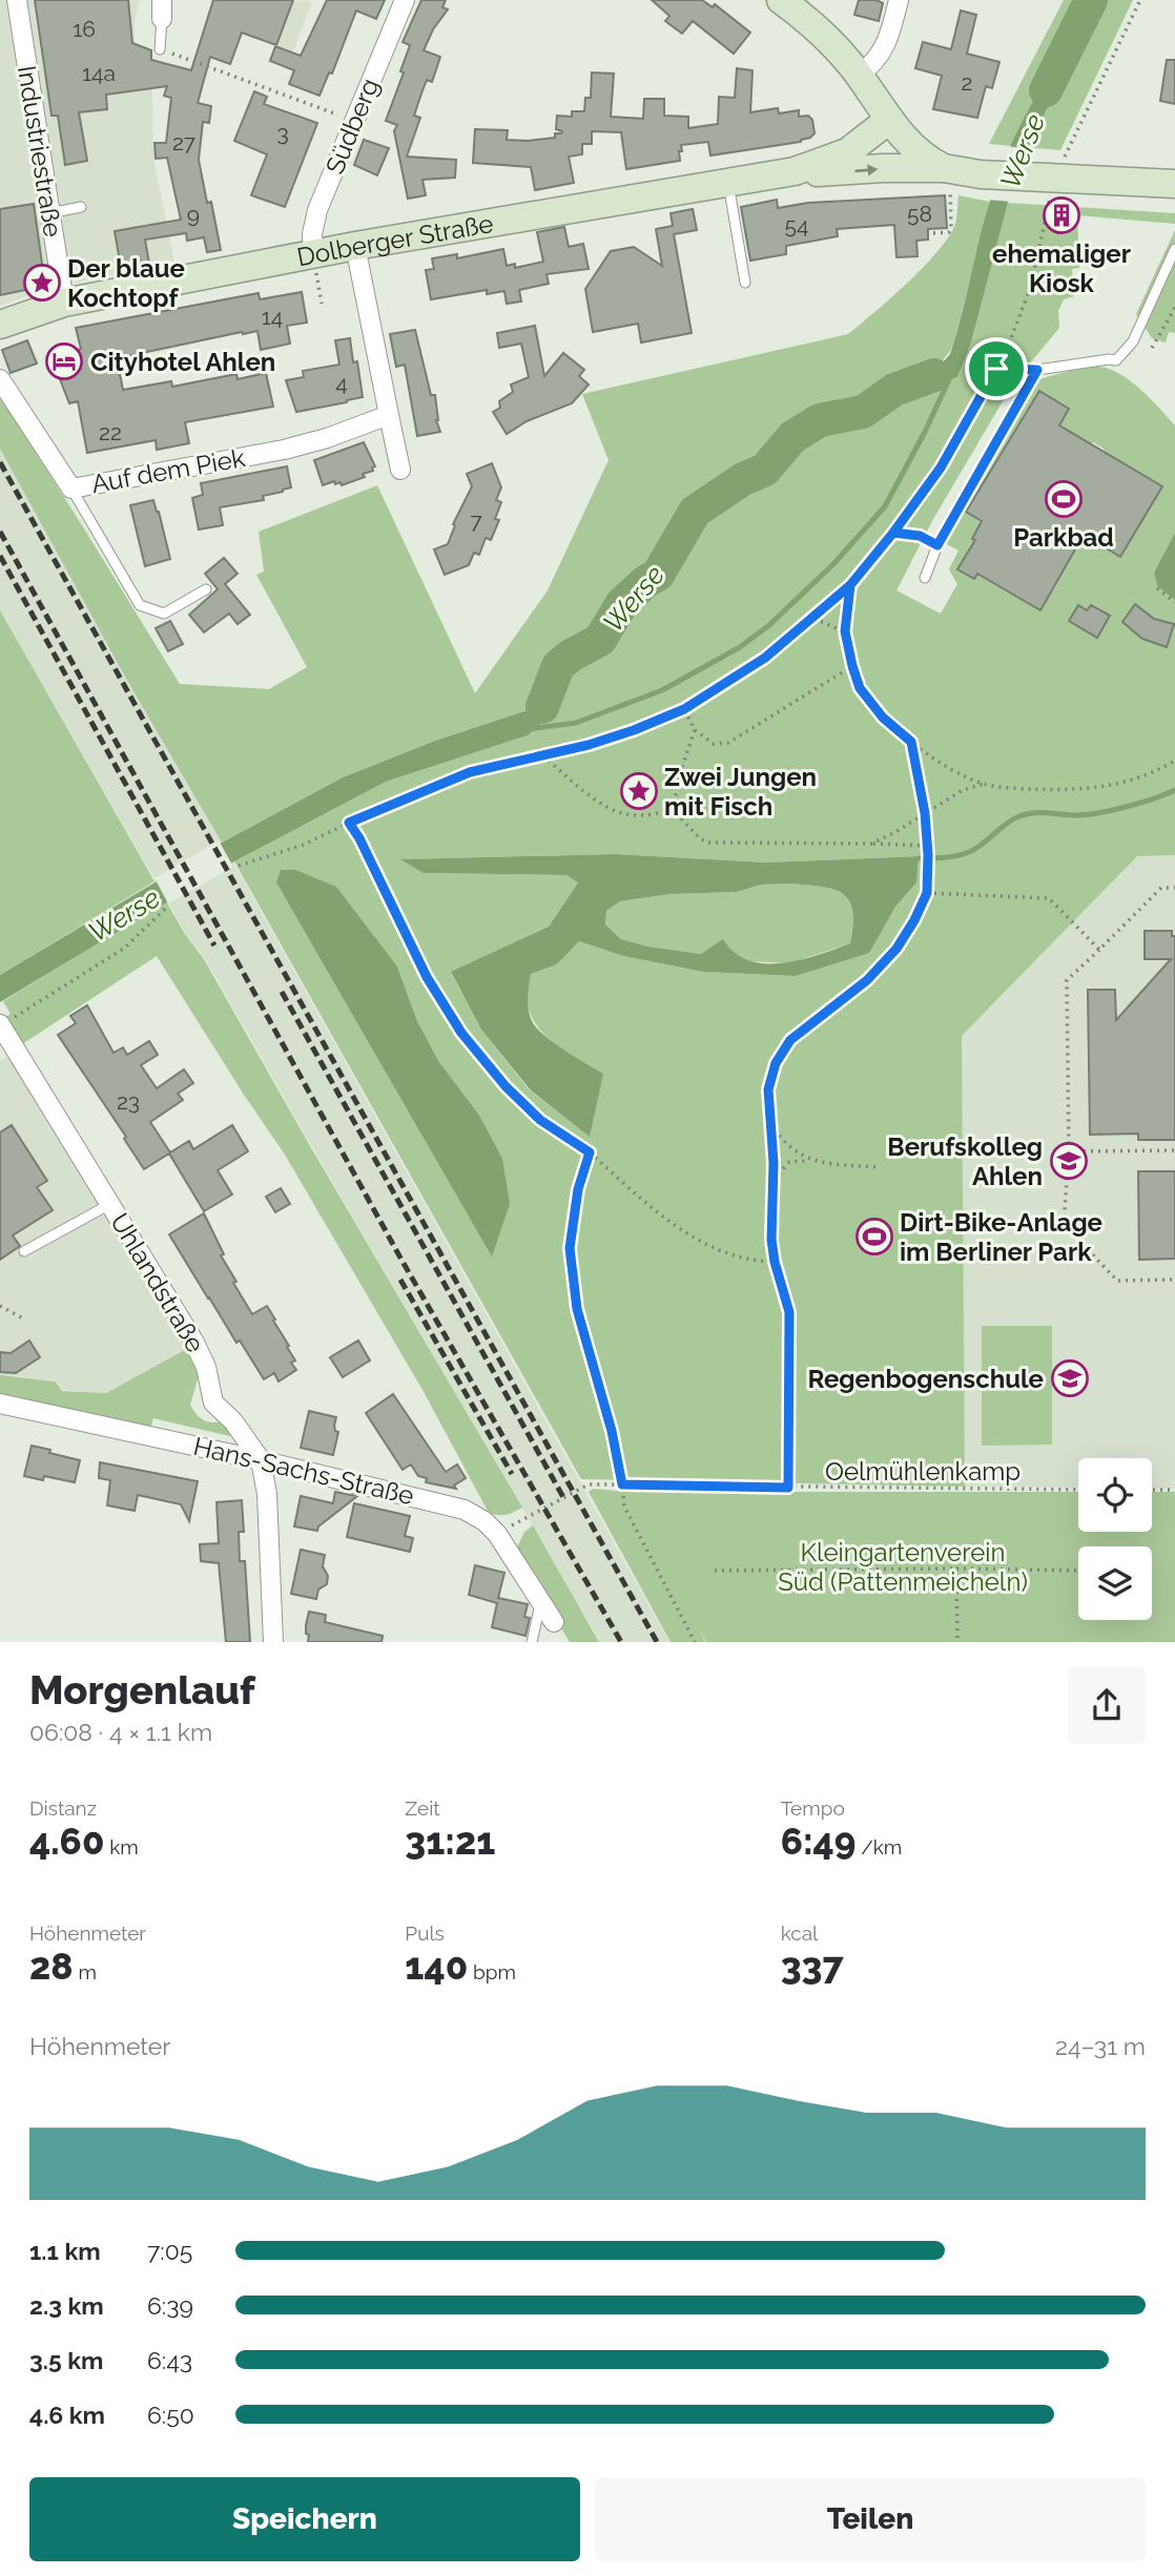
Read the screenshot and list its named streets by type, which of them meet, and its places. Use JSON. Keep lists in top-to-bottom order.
{
  "streets": {
    "street": [
      "Südberg",
      "Industriestraße",
      "Dolberger Straße",
      "Auf dem Piek",
      "Uhlandstraße",
      "Hans-Sachs-Straße"
    ],
    "path": ["Oelmühlenkamp"]
  },
  "crossings": [
    ["Südberg", "Dolberger Straße"],
    ["Industriestraße", "Dolberger Straße"],
    ["Uhlandstraße", "Hans-Sachs-Straße"],
    ["Hans-Sachs-Straße", "Oelmühlenkamp"]
  ],
  "water": ["Werse"],
  "parks": ["Kleingartenverein Süd (Pattenmeicheln)"],
  "places": {
    "building": ["ehemaliger Kiosk"],
    "place": ["Der blaue Kochtopf", "Zwei Jungen mit Fisch"],
    "hotel": ["Cityhotel Ahlen"],
    "sports": ["Parkbad", "Dirt-Bike-Anlage im Berliner Park"],
    "school or university": ["Berufskolleg Ahlen", "Regenbogenschule"]
  },
  "house_numbers": [
    "16",
    "14a",
    "2",
    "3",
    "27",
    "58",
    "9",
    "54",
    "14",
    "4",
    "22",
    "7",
    "23"
  ],
  "page": {
    "heading": ["Morgenlauf", "06:08 · 4 × 1.1 km"],
    "stats": [
      ["Distanz", "4.60 km"],
      ["Zeit", "31:21"],
      ["Tempo", "6:49 /km"],
      ["Höhenmeter", "28 m"],
      ["Puls", "140 bpm"],
      ["kcal", "337"]
    ],
    "chart": ["Höhenmeter", "24–31 m"],
    "list": [
      {
        "name": "1.1 km",
        "note": "7:05"
      },
      {
        "name": "2.3 km",
        "note": "6:39"
      },
      {
        "name": "3.5 km",
        "note": "6:43"
      },
      {
        "name": "4.6 km",
        "note": "6:50"
      }
    ],
    "buttons": ["Speichern", "Teilen"]
  }
}
